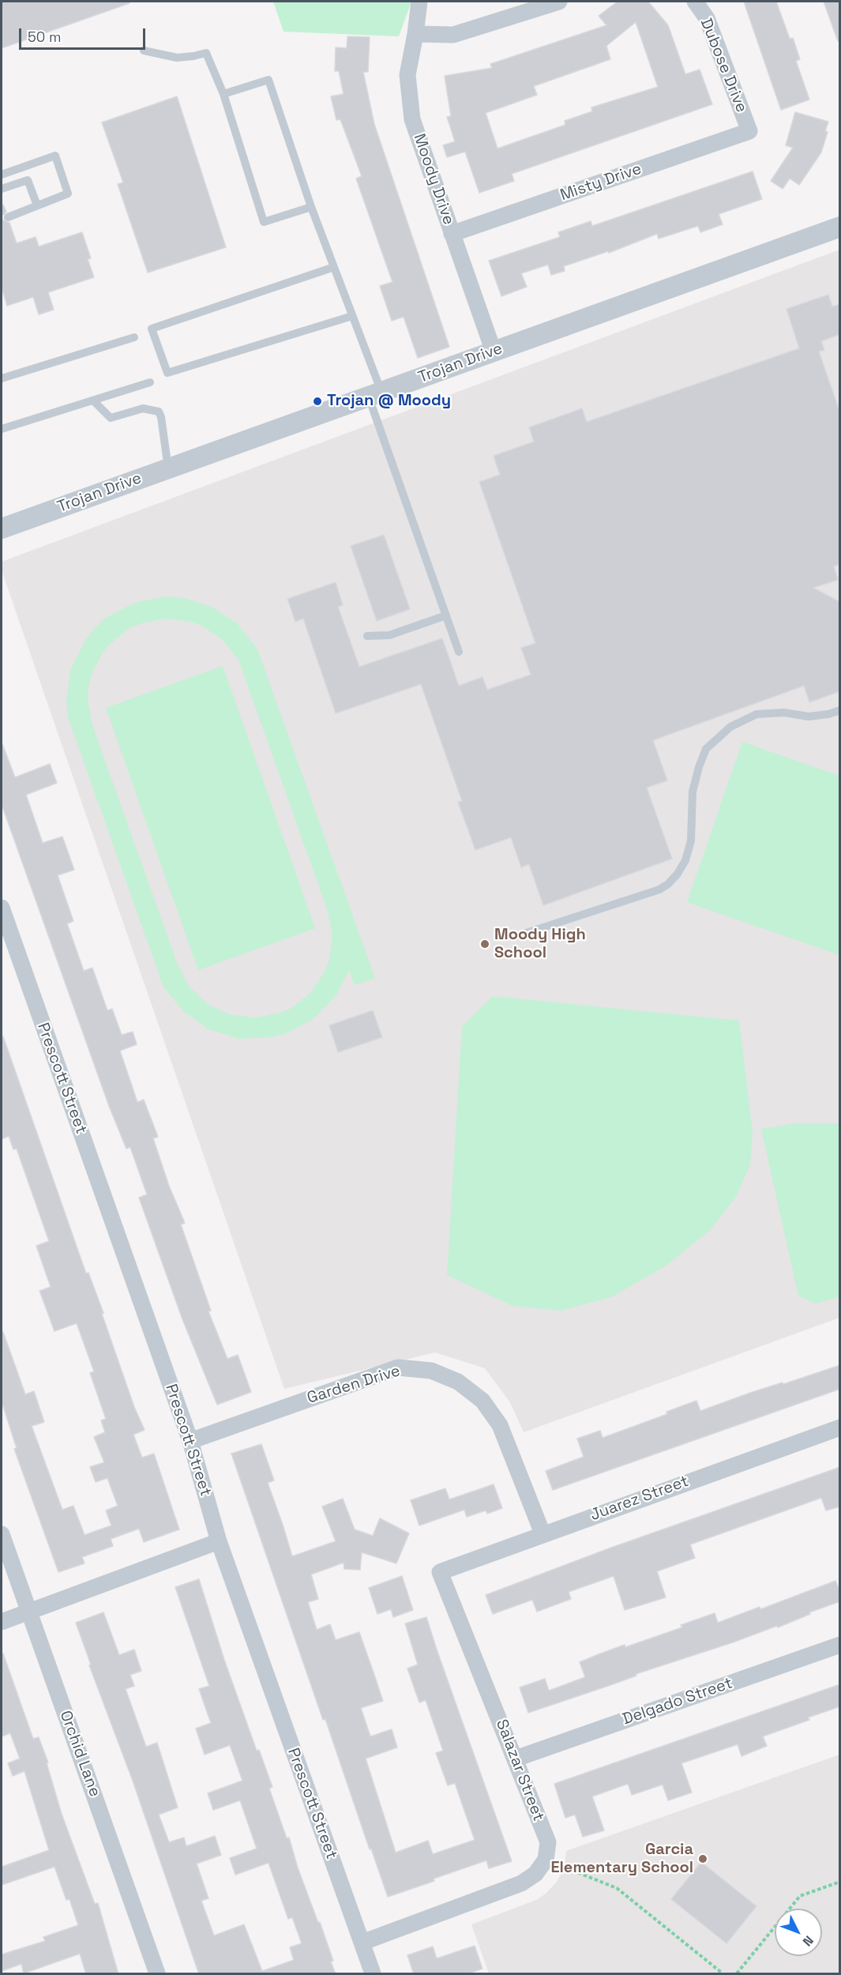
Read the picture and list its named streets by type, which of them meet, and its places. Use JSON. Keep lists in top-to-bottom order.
{
  "streets": {
    "street": [
      "Dubose Drive",
      "Moody Drive",
      "Misty Drive",
      "Trojan Drive",
      "Prescott Street",
      "Garden Drive",
      "Juarez Street",
      "Delgado Street",
      "Orchid Lane",
      "Salazar Street"
    ]
  },
  "crossings": [
    ["Dubose Drive", "Misty Drive"],
    ["Moody Drive", "Misty Drive"],
    ["Moody Drive", "Trojan Drive"],
    ["Prescott Street", "Garden Drive"],
    ["Prescott Street", "Salazar Street"],
    ["Garden Drive", "Juarez Street"],
    ["Juarez Street", "Salazar Street"],
    ["Delgado Street", "Salazar Street"]
  ],
  "places": ["Trojan @ Moody", "Moody High School", "Garcia Elementary School"],
  "scale_bar": "50 m",
  "north": "bottom right"
}
